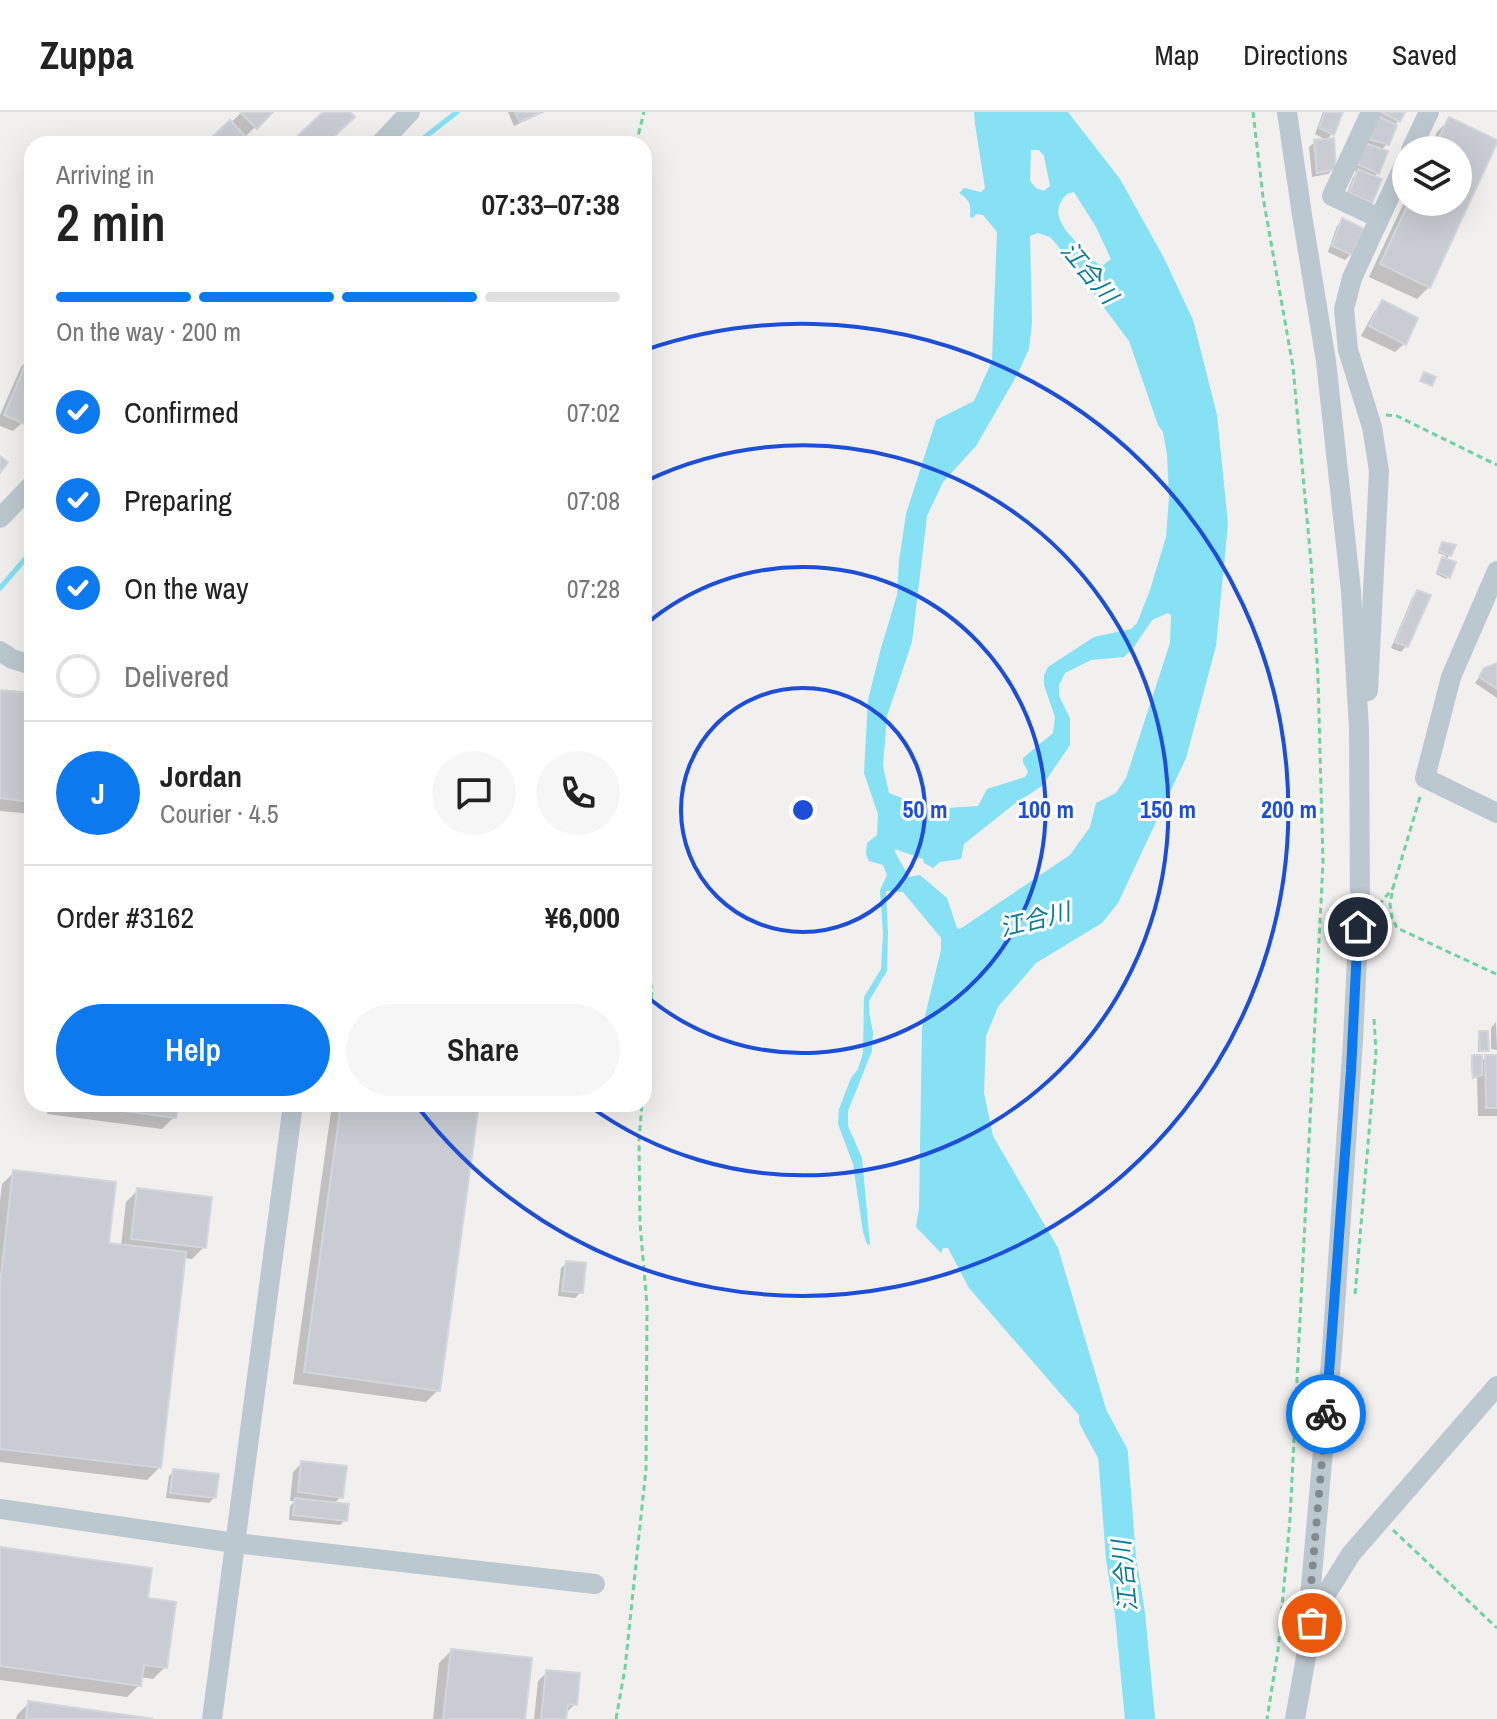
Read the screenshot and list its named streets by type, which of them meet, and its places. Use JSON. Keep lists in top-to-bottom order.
{
  "water": ["江合川"],
  "page": {
    "header": "Zuppa",
    "nav": ["Map", "Directions", "Saved"],
    "heading": ["2 min", "Arriving in", "07:33–07:38"],
    "panel": [
      "Jordan",
      "Courier · 4.5",
      "Order #3162",
      "¥6,000"
    ],
    "bar": "On the way · 200 m",
    "list": [
      ["Confirmed", "07:02"],
      ["Preparing", "07:08"],
      ["On the way", "07:28"],
      "Delivered"
    ],
    "round": "J",
    "buttons": ["Help", "Share"]
  },
  "rings": [
    "50 m",
    "100 m",
    "150 m",
    "200 m"
  ]
}
